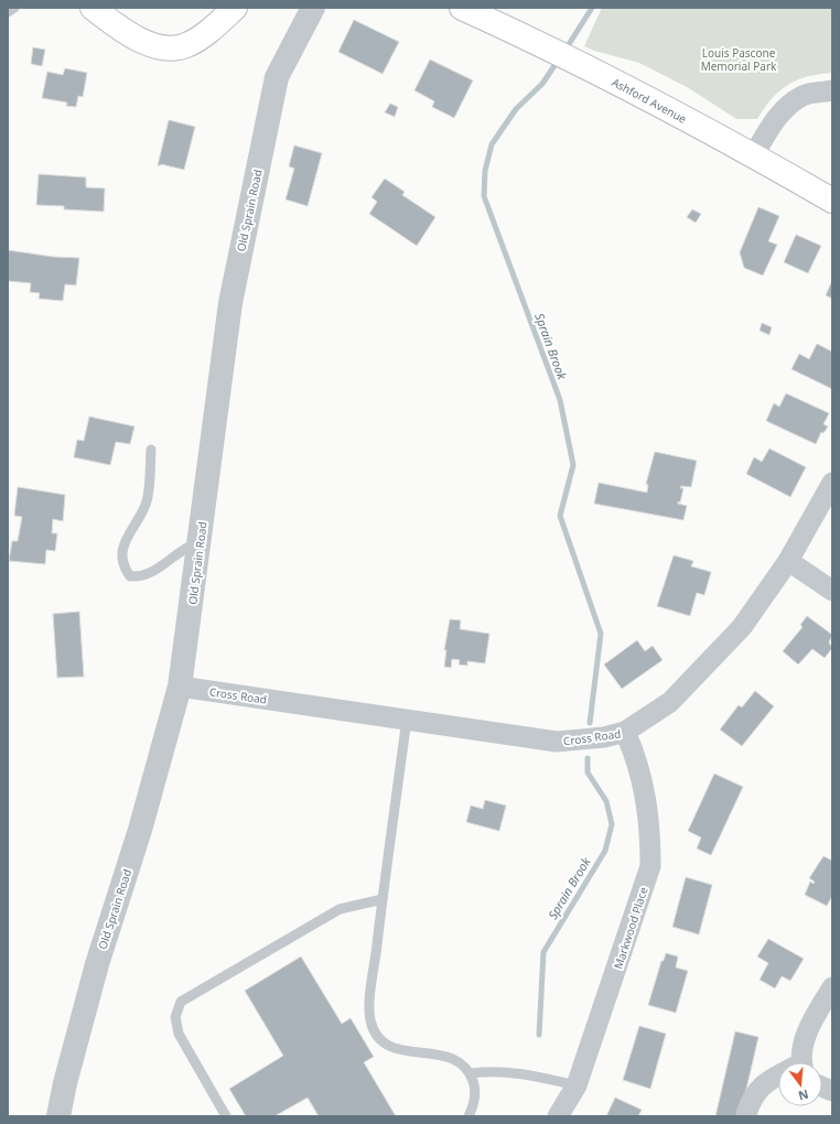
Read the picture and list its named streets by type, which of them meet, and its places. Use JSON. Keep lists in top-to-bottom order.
{
  "streets": {
    "main road": ["Ashford Avenue"],
    "street": ["Old Sprain Road", "Cross Road", "Markwood Place"]
  },
  "crossings": [
    ["Old Sprain Road", "Cross Road"],
    ["Cross Road", "Markwood Place"]
  ],
  "water": ["Sprain Brook"],
  "parks": ["Louis Pascone Memorial Park"],
  "north": "bottom"
}
